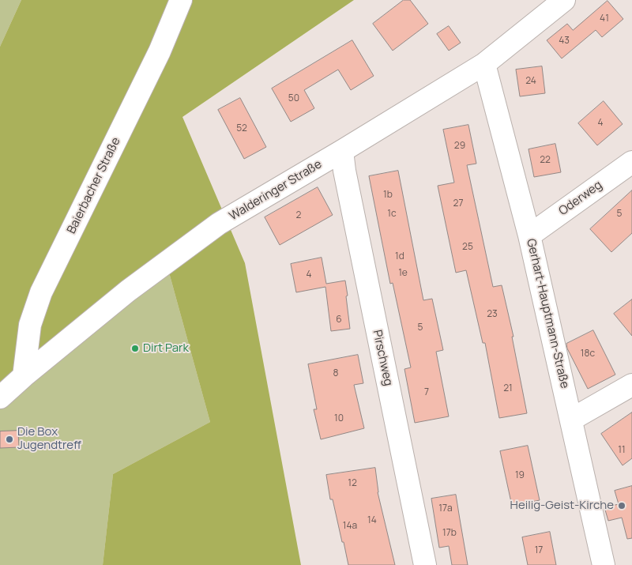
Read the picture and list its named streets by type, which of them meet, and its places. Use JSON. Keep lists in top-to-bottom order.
{
  "streets": {
    "street": [
      "Baierbacher Straße",
      "Walderinger Straße",
      "Oderweg",
      "Gerhart-Hauptmann-Straße",
      "Pirschweg"
    ]
  },
  "crossings": [
    ["Baierbacher Straße", "Walderinger Straße"],
    ["Walderinger Straße", "Gerhart-Hauptmann-Straße"],
    ["Walderinger Straße", "Pirschweg"],
    ["Oderweg", "Gerhart-Hauptmann-Straße"]
  ],
  "places": ["Dirt Park", "Die Box Jugendtreff", "Heilig-Geist-Kirche"],
  "house_numbers": [
    "41",
    "43",
    "24",
    "50",
    "4",
    "52",
    "29",
    "22",
    "1b",
    "27",
    "1c",
    "5",
    "2",
    "25",
    "1d",
    "1e",
    "4",
    "23",
    "6",
    "5",
    "18c",
    "8",
    "21",
    "7",
    "10",
    "11",
    "19",
    "12",
    "17a",
    "14",
    "14a",
    "17b",
    "17"
  ]
}
